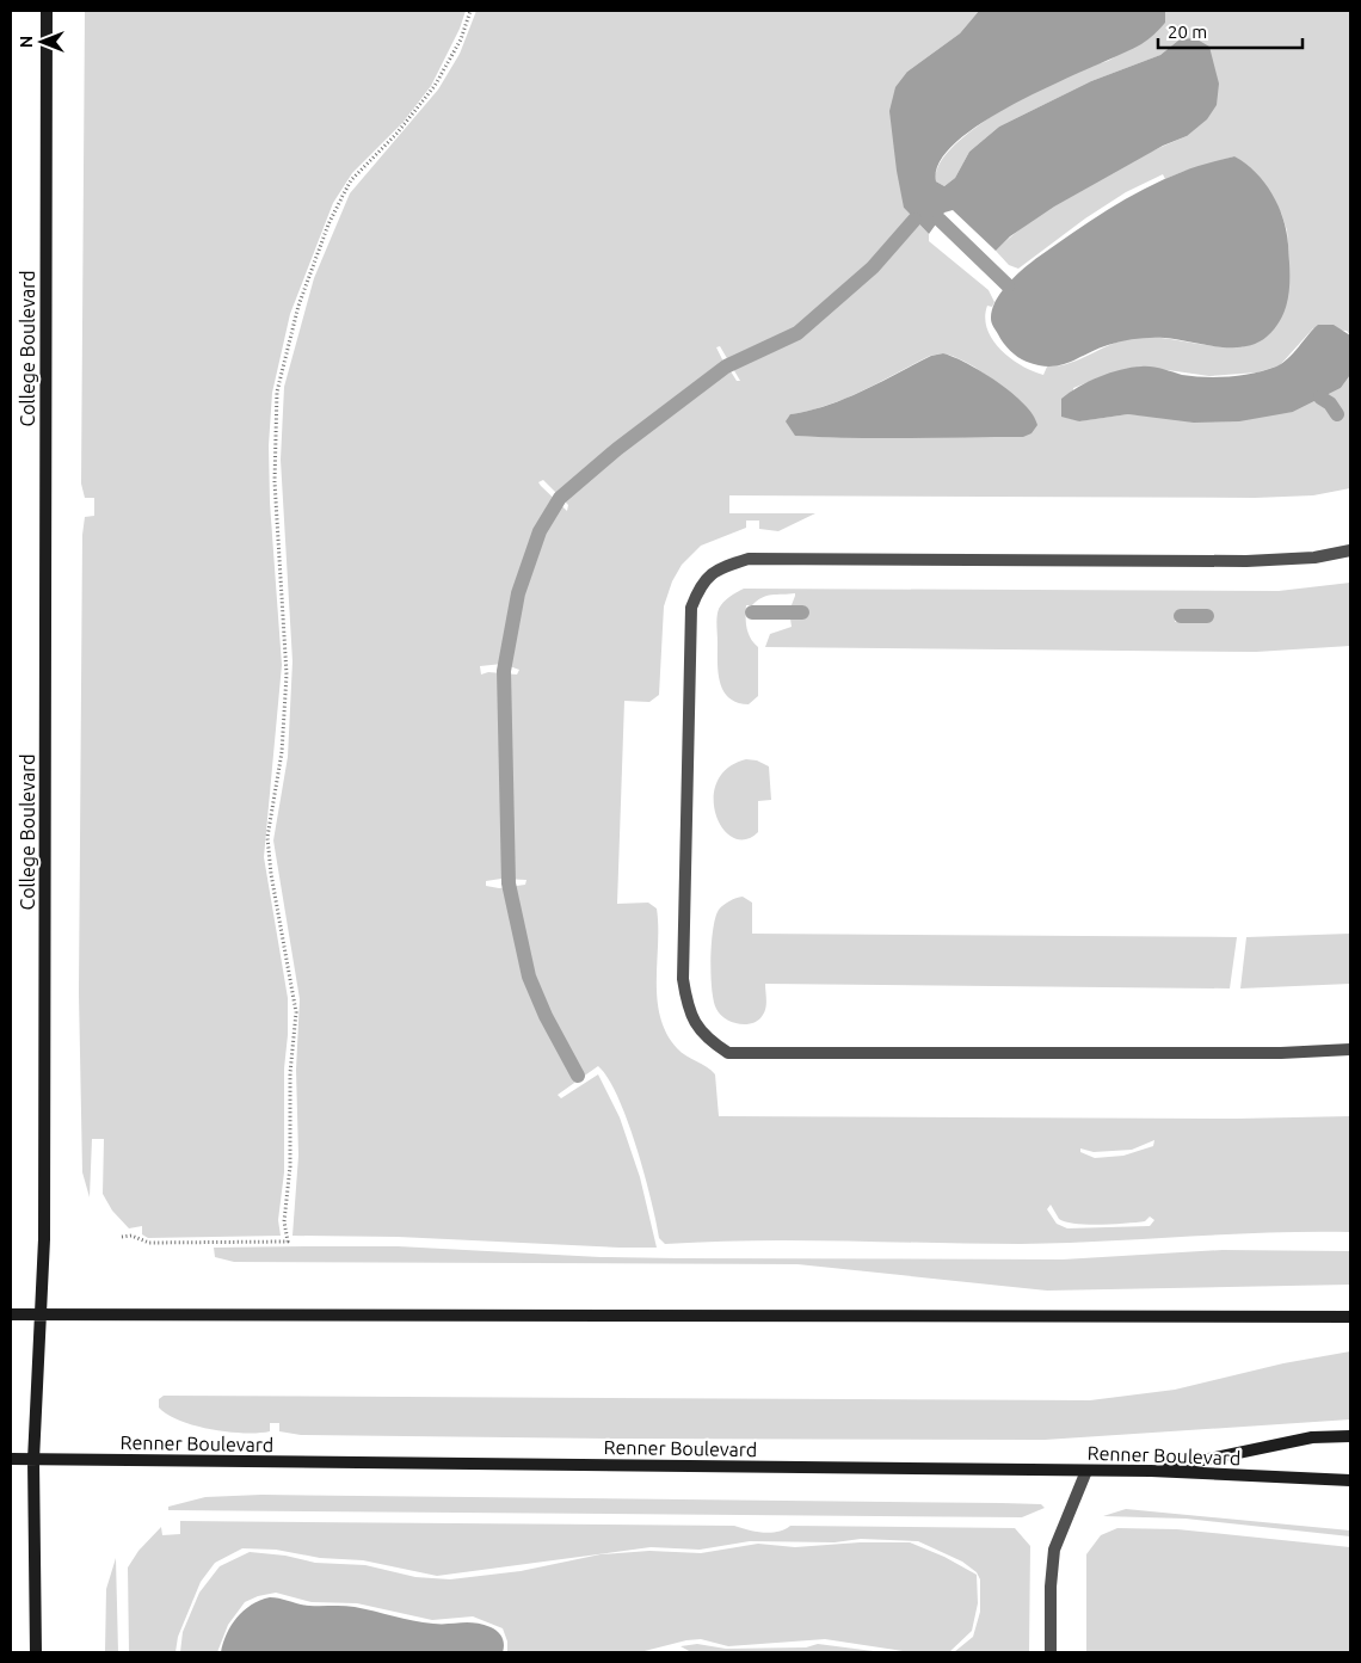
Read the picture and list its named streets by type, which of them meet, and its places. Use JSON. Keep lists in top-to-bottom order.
{
  "streets": {
    "main road": ["College Boulevard", "Renner Boulevard"]
  },
  "crossings": [
    ["College Boulevard", "Renner Boulevard"]
  ],
  "scale_bar": "20 m",
  "north": "left"
}
